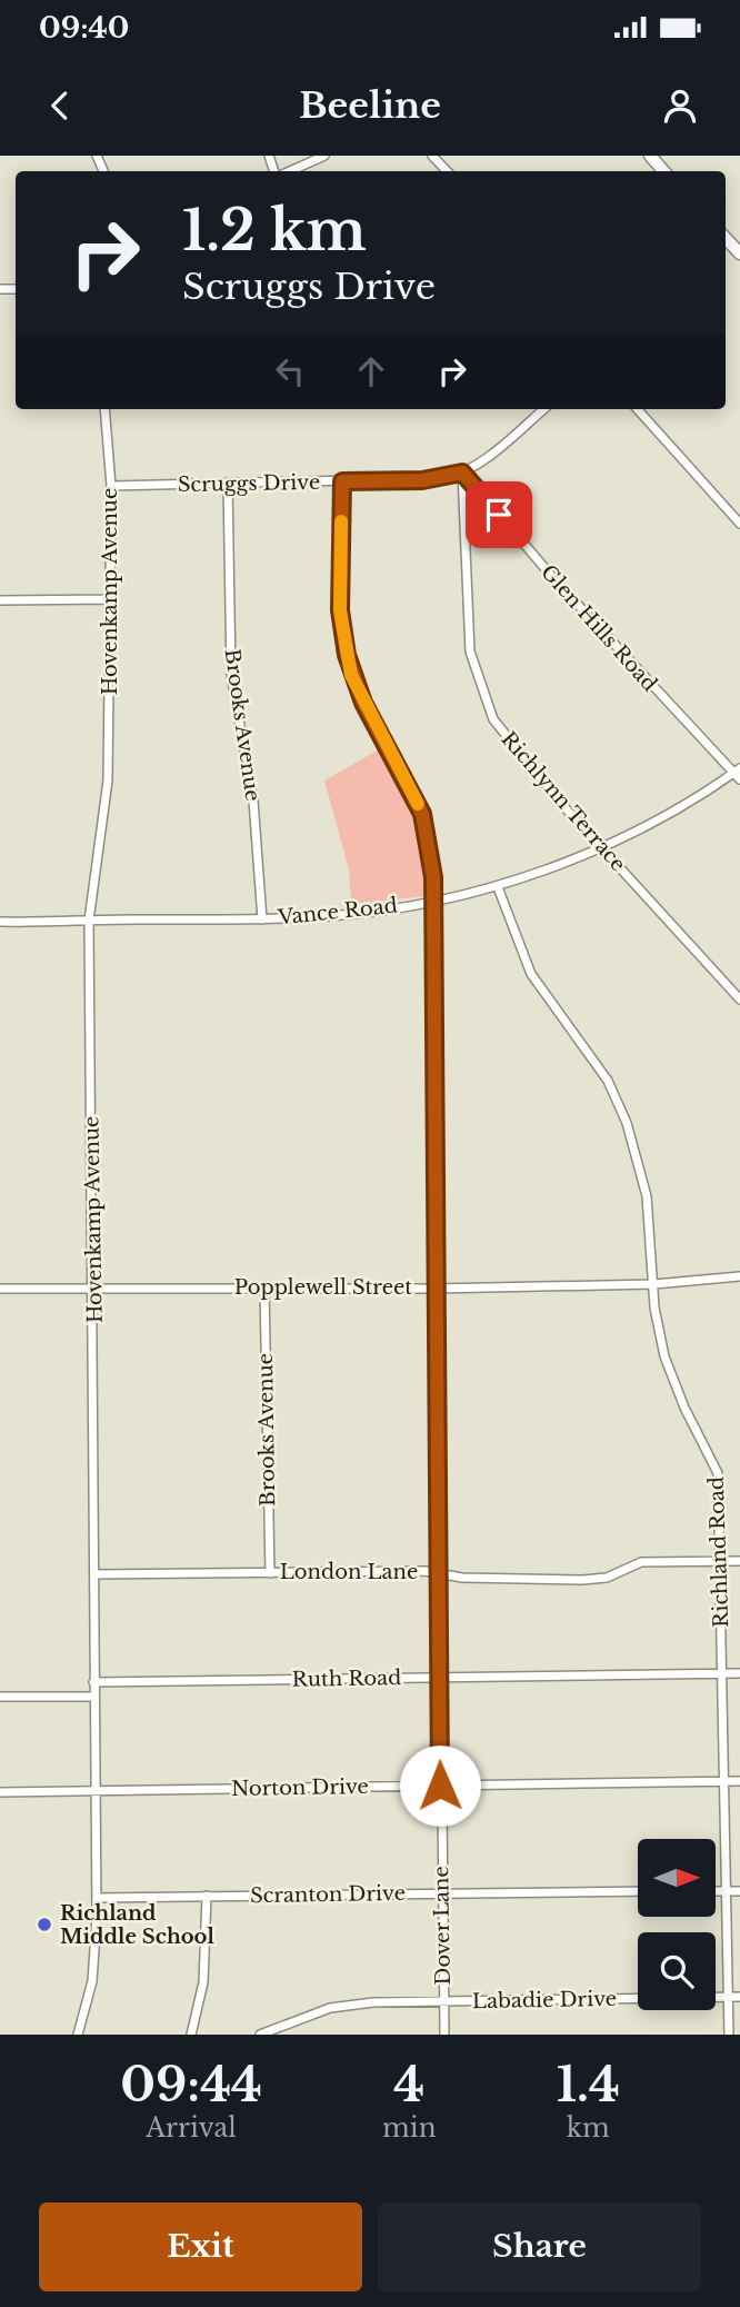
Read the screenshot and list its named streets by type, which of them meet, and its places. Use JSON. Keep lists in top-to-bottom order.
{
  "streets": {
    "street": [
      "Scruggs Drive",
      "Hovenkamp Avenue",
      "Glen Hills Road",
      "Brooks Avenue",
      "Richlynn Terrace",
      "Vance Road",
      "Popplewell Street",
      "Richland Road",
      "London Lane",
      "Ruth Road",
      "Norton Drive",
      "Scranton Drive",
      "Dover Lane",
      "Labadie Drive"
    ]
  },
  "crossings": [
    ["Scruggs Drive", "Hovenkamp Avenue"],
    ["Scruggs Drive", "Glen Hills Road"],
    ["Scruggs Drive", "Brooks Avenue"],
    ["Scruggs Drive", "Richlynn Terrace"],
    ["Scruggs Drive", "Dover Lane"],
    ["Hovenkamp Avenue", "Vance Road"],
    ["Hovenkamp Avenue", "Popplewell Street"],
    ["Hovenkamp Avenue", "London Lane"],
    ["Hovenkamp Avenue", "Ruth Road"],
    ["Hovenkamp Avenue", "Norton Drive"],
    ["Hovenkamp Avenue", "Scranton Drive"],
    ["Glen Hills Road", "Richlynn Terrace"],
    ["Glen Hills Road", "Vance Road"],
    ["Brooks Avenue", "Vance Road"],
    ["Brooks Avenue", "Popplewell Street"],
    ["Brooks Avenue", "London Lane"],
    ["Richlynn Terrace", "Vance Road"],
    ["Vance Road", "Richland Road"],
    ["Vance Road", "Dover Lane"],
    ["Popplewell Street", "Richland Road"],
    ["Popplewell Street", "Dover Lane"],
    ["Richland Road", "London Lane"],
    ["Richland Road", "Ruth Road"],
    ["Richland Road", "Norton Drive"],
    ["Richland Road", "Labadie Drive"],
    ["London Lane", "Dover Lane"],
    ["Ruth Road", "Dover Lane"],
    ["Norton Drive", "Dover Lane"],
    ["Scranton Drive", "Dover Lane"],
    ["Dover Lane", "Labadie Drive"]
  ],
  "places": ["Richland Middle School"],
  "north": "right",
  "page": {
    "status": "09:40",
    "header": "Beeline",
    "turn": ["1.2 km", "Scruggs Drive"],
    "eta": [
      "09:44",
      "Arrival",
      "4",
      "min",
      "1.4",
      "km"
    ],
    "buttons": ["Exit", "Share"]
  }
}
